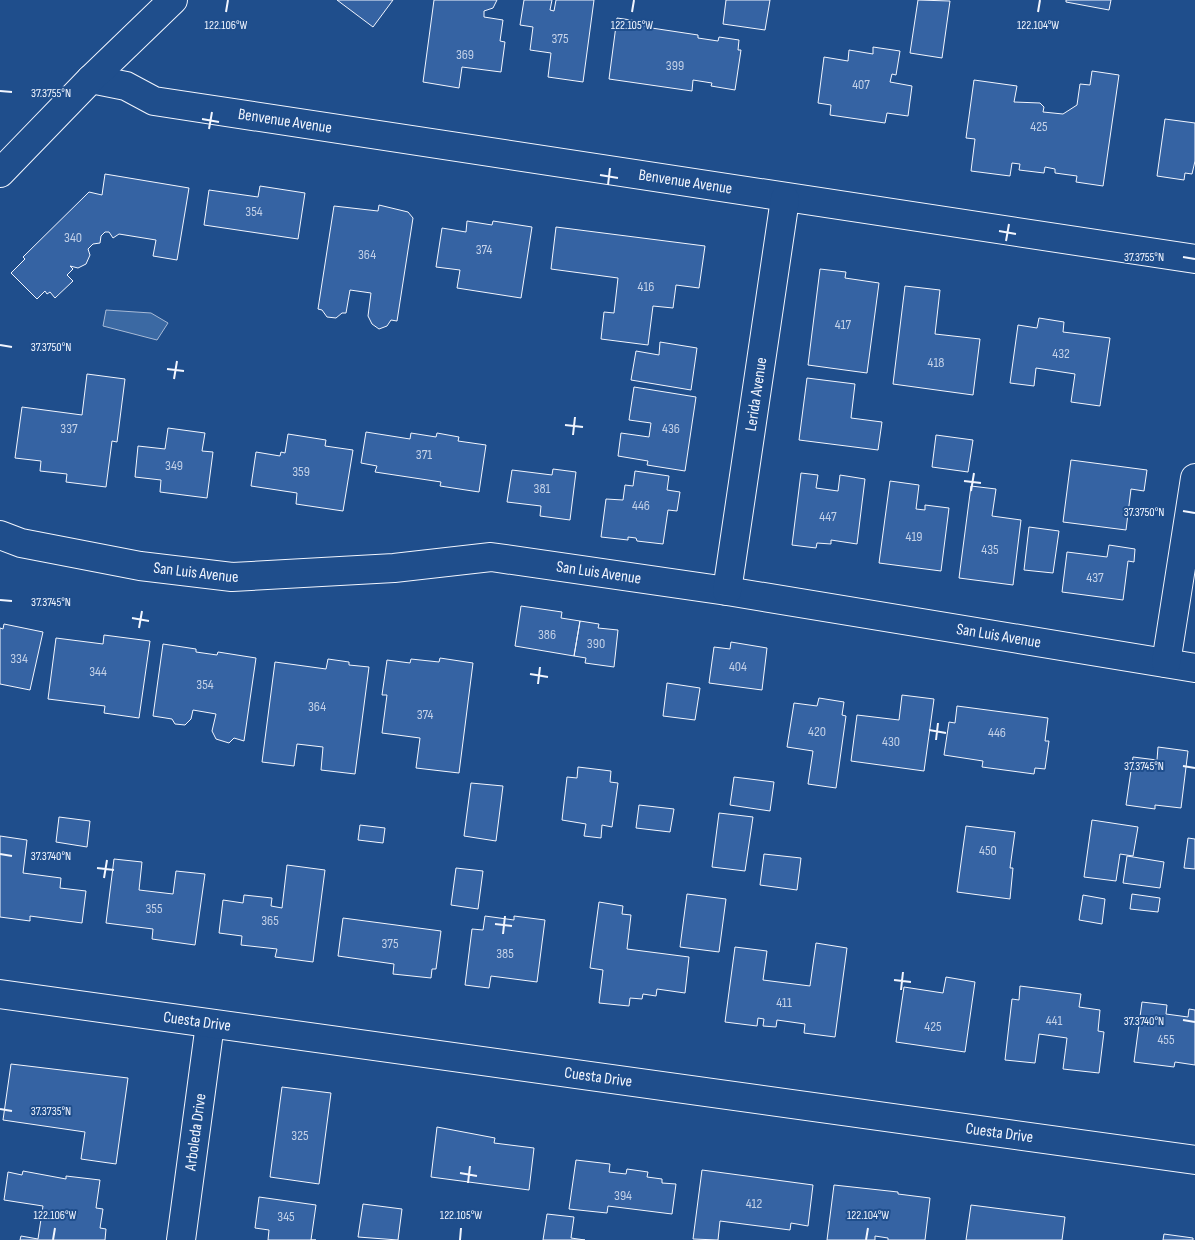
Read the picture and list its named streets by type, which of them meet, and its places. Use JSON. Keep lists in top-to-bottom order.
{
  "streets": {
    "street": [
      "Benvenue Avenue",
      "Lerida Avenue",
      "San Luis Avenue",
      "Cuesta Drive",
      "Arboleda Drive"
    ]
  },
  "crossings": [
    ["Benvenue Avenue", "Lerida Avenue"],
    ["Lerida Avenue", "San Luis Avenue"],
    ["Cuesta Drive", "Arboleda Drive"]
  ],
  "house_numbers": [
    "375",
    "369",
    "399",
    "407",
    "425",
    "354",
    "340",
    "374",
    "364",
    "416",
    "417",
    "432",
    "418",
    "337",
    "436",
    "371",
    "349",
    "359",
    "381",
    "446",
    "447",
    "419",
    "435",
    "437",
    "386",
    "390",
    "334",
    "404",
    "344",
    "354",
    "364",
    "374",
    "420",
    "446",
    "430",
    "450",
    "355",
    "365",
    "375",
    "385",
    "411",
    "441",
    "425",
    "455",
    "325",
    "394",
    "412",
    "345"
  ],
  "coordinates": [
    "122.106°W",
    "122.105°W",
    "122.104°W",
    "37.3755°N",
    "37.3750°N",
    "37.3745°N",
    "37.3740°N",
    "37.3735°N"
  ]
}
